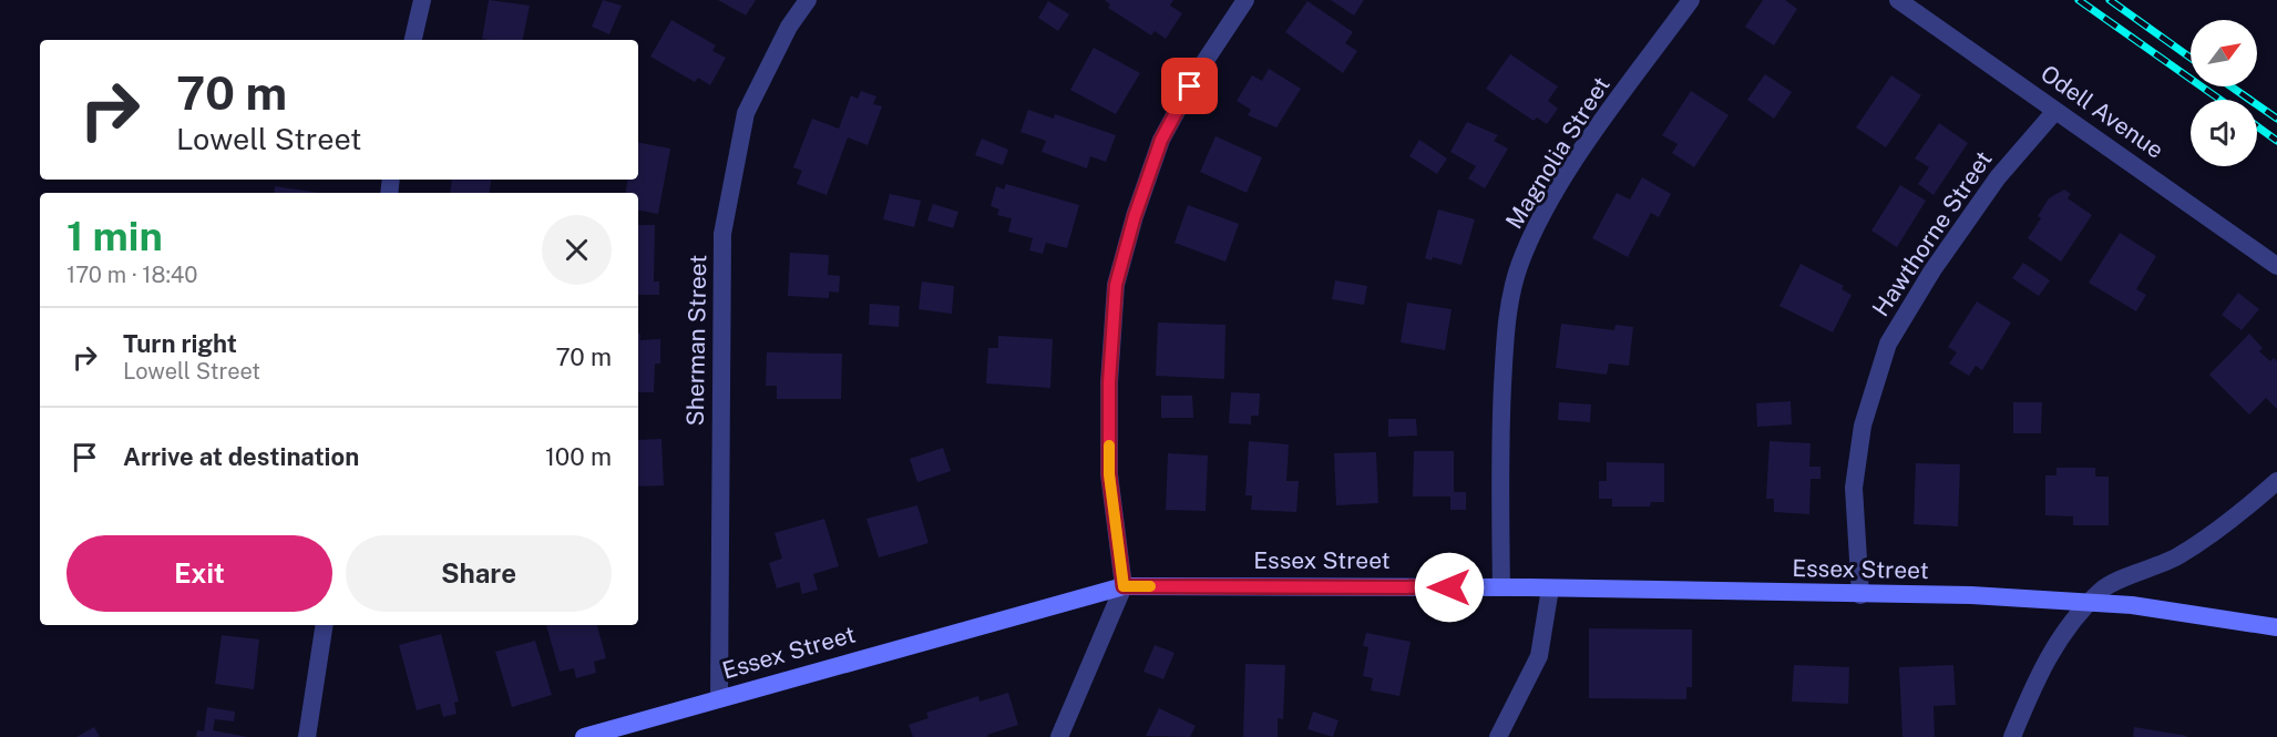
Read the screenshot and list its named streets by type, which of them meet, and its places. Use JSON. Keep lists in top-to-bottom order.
{
  "streets": {
    "main road": ["Essex Street"],
    "street": [
      "Odell Avenue",
      "Magnolia Street",
      "Hawthorne Street",
      "Sherman Street"
    ]
  },
  "crossings": [
    ["Odell Avenue", "Hawthorne Street"],
    ["Magnolia Street", "Essex Street"],
    ["Hawthorne Street", "Essex Street"],
    ["Sherman Street", "Essex Street"]
  ],
  "north": "top right",
  "page": {
    "turn": ["70 m", "Lowell Street"],
    "heading": ["1 min", "170 m · 18:40"],
    "list": [
      {
        "name": "Turn right",
        "note": "Lowell Street",
        "value": "70 m"
      },
      {
        "name": "Arrive at destination",
        "value": "100 m"
      }
    ],
    "buttons": ["Exit", "Share"]
  }
}
